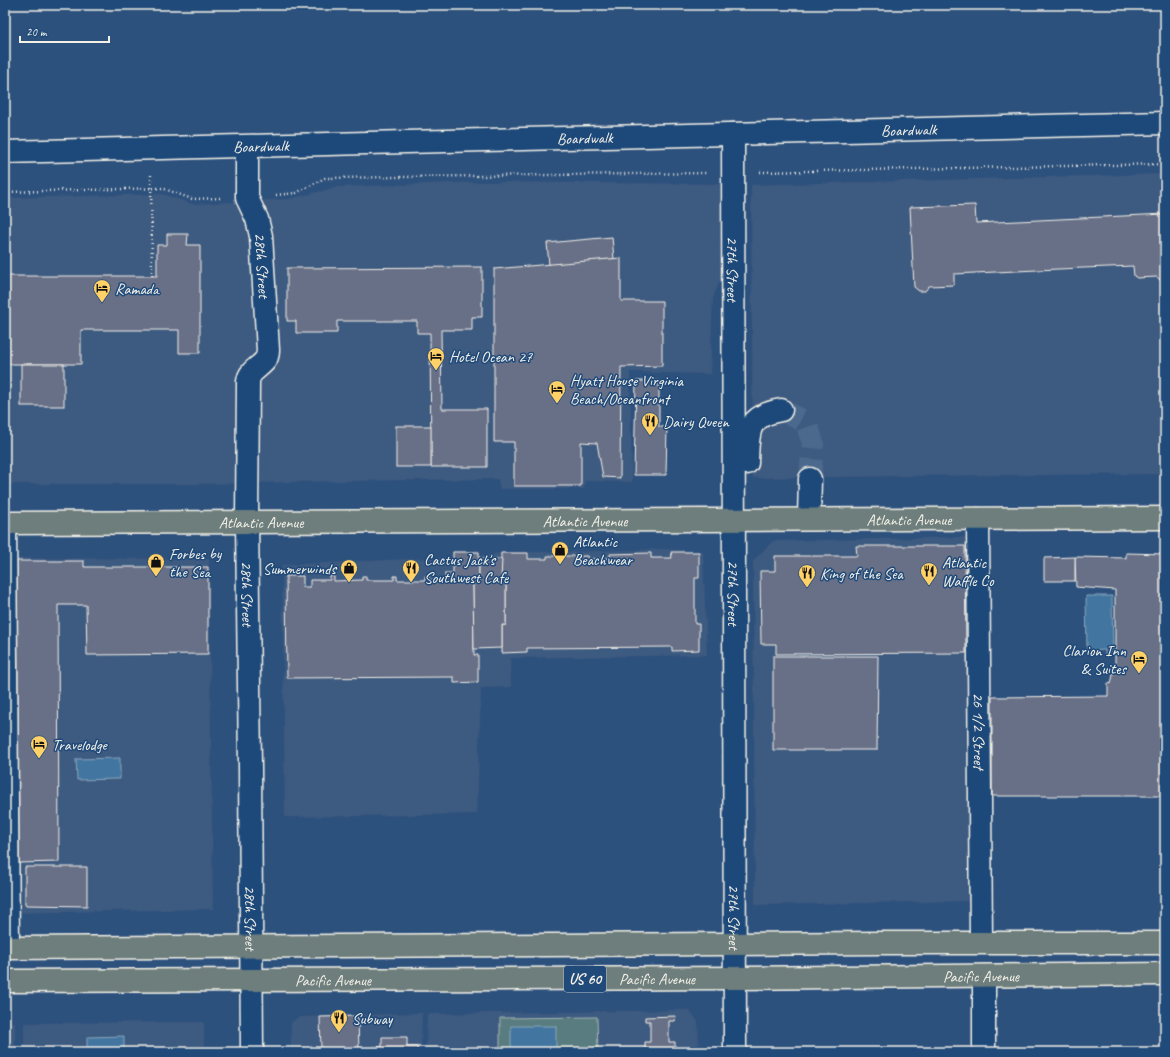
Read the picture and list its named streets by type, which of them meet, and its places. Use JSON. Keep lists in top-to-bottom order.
{
  "streets": {
    "main road": ["Atlantic Avenue", "Pacific Avenue", "US 60"],
    "street": [
      "Boardwalk",
      "28th Street",
      "27th Street",
      "26 1/2 Street"
    ]
  },
  "crossings": [
    ["Boardwalk", "28th Street"],
    ["Boardwalk", "27th Street"],
    ["28th Street", "Atlantic Avenue"],
    ["28th Street", "Pacific Avenue"],
    ["27th Street", "Atlantic Avenue"],
    ["27th Street", "Pacific Avenue"],
    ["Atlantic Avenue", "26 1/2 Street"],
    ["26 1/2 Street", "Pacific Avenue"]
  ],
  "places": {
    "hotel": [
      "Ramada",
      "Hotel Ocean 27",
      "Hyatt House Virginia Beach/Oceanfront",
      "Clarion Inn & Suites",
      "Travelodge"
    ],
    "restaurant": [
      "Dairy Queen",
      "Cactus Jack's Southwest Cafe",
      "Atlantic Waffle Co",
      "King of the Sea",
      "Subway"
    ],
    "shop": ["Atlantic Beachwear", "Forbes by the Sea", "Summerwinds"]
  },
  "scale_bar": "20 m"
}
